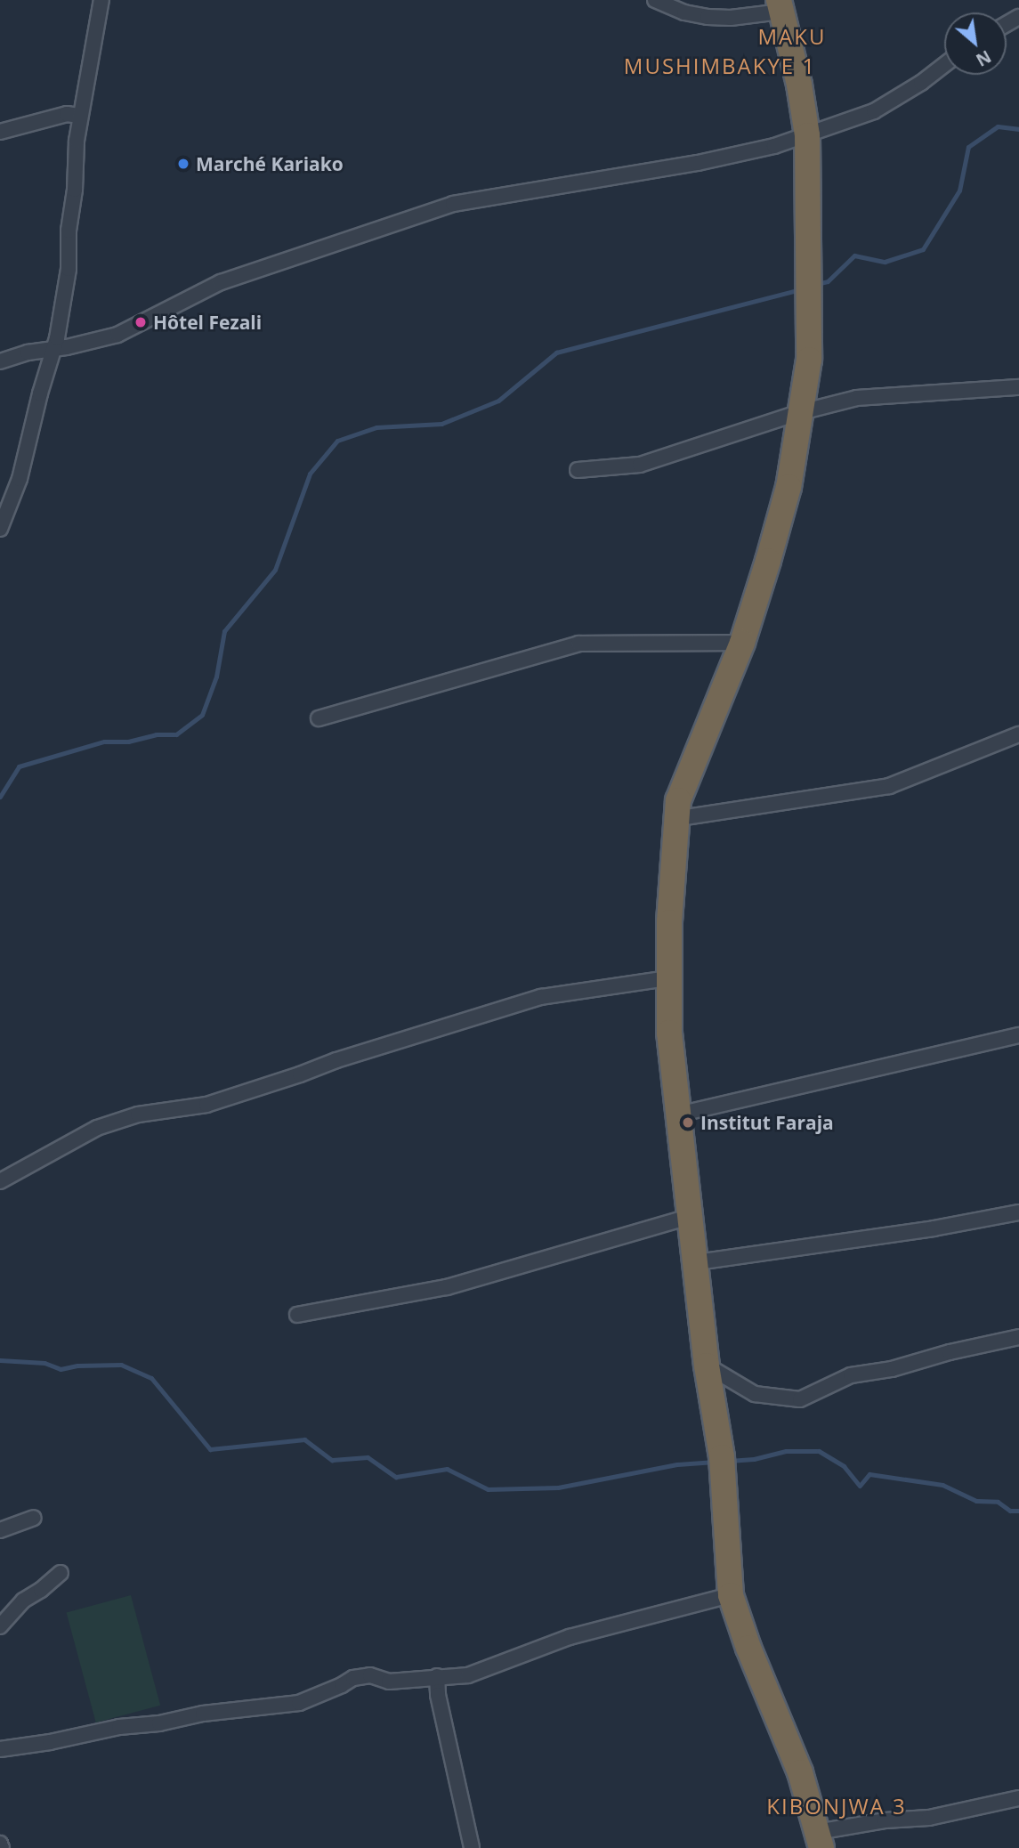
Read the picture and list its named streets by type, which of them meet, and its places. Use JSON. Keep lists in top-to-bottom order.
{
  "districts": ["MAKU", "MUSHIMBAKYE 1", "KIBONJWA 3"],
  "places": ["Marché Kariako", "Hôtel Fezali", "Institut Faraja"],
  "north": "bottom right"
}
